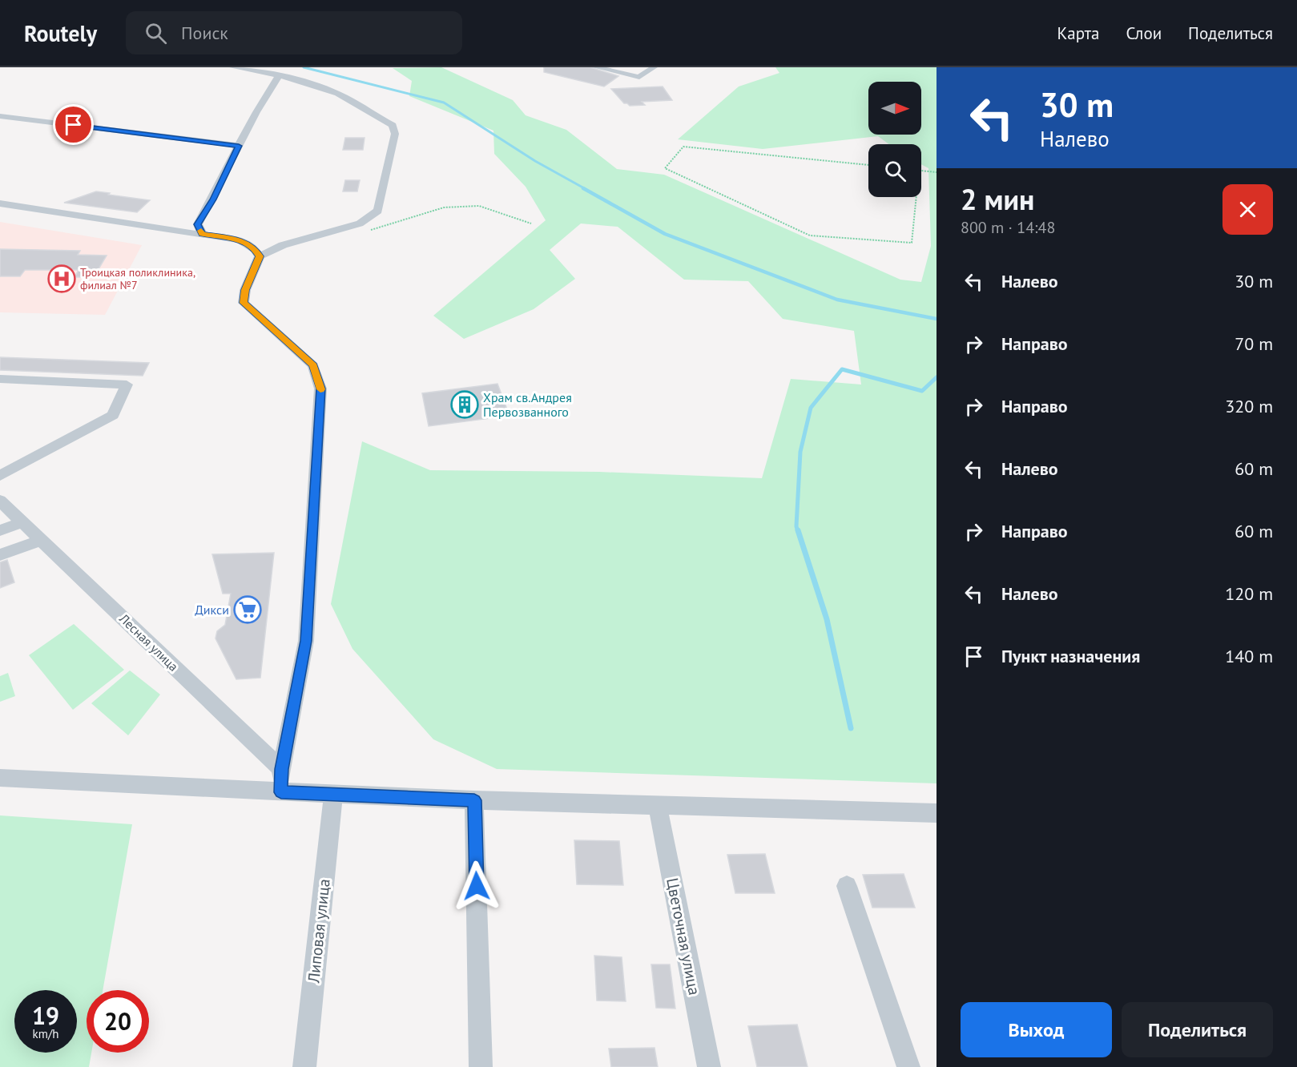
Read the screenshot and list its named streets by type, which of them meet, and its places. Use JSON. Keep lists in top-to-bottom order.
{
  "streets": {
    "street": ["Лесная улица", "Липовая улица", "Цветочная улица"]
  },
  "places": {
    "hospital": ["Троицкая поликлиника, филиал №7"],
    "building": ["Храм св.Андрея Первозванного"],
    "supermarket": ["Дикси"]
  },
  "north": "right",
  "page": {
    "header": "Routely",
    "search": "Поиск",
    "nav": ["Карта", "Слои", "Поделиться"],
    "turn": ["30 m", "Налево"],
    "heading": ["2 мин", "800 m · 14:48"],
    "list": [
      {
        "name": "Налево",
        "value": "30 m"
      },
      {
        "name": "Направо",
        "value": "70 m"
      },
      {
        "name": "Направо",
        "value": "320 m"
      },
      {
        "name": "Налево",
        "value": "60 m"
      },
      {
        "name": "Направо",
        "value": "60 m"
      },
      {
        "name": "Налево",
        "value": "120 m"
      },
      {
        "name": "Пункт назначения",
        "value": "140 m"
      }
    ],
    "speed": "19 km/h",
    "limit": "20",
    "buttons": ["Выход", "Поделиться"]
  }
}
